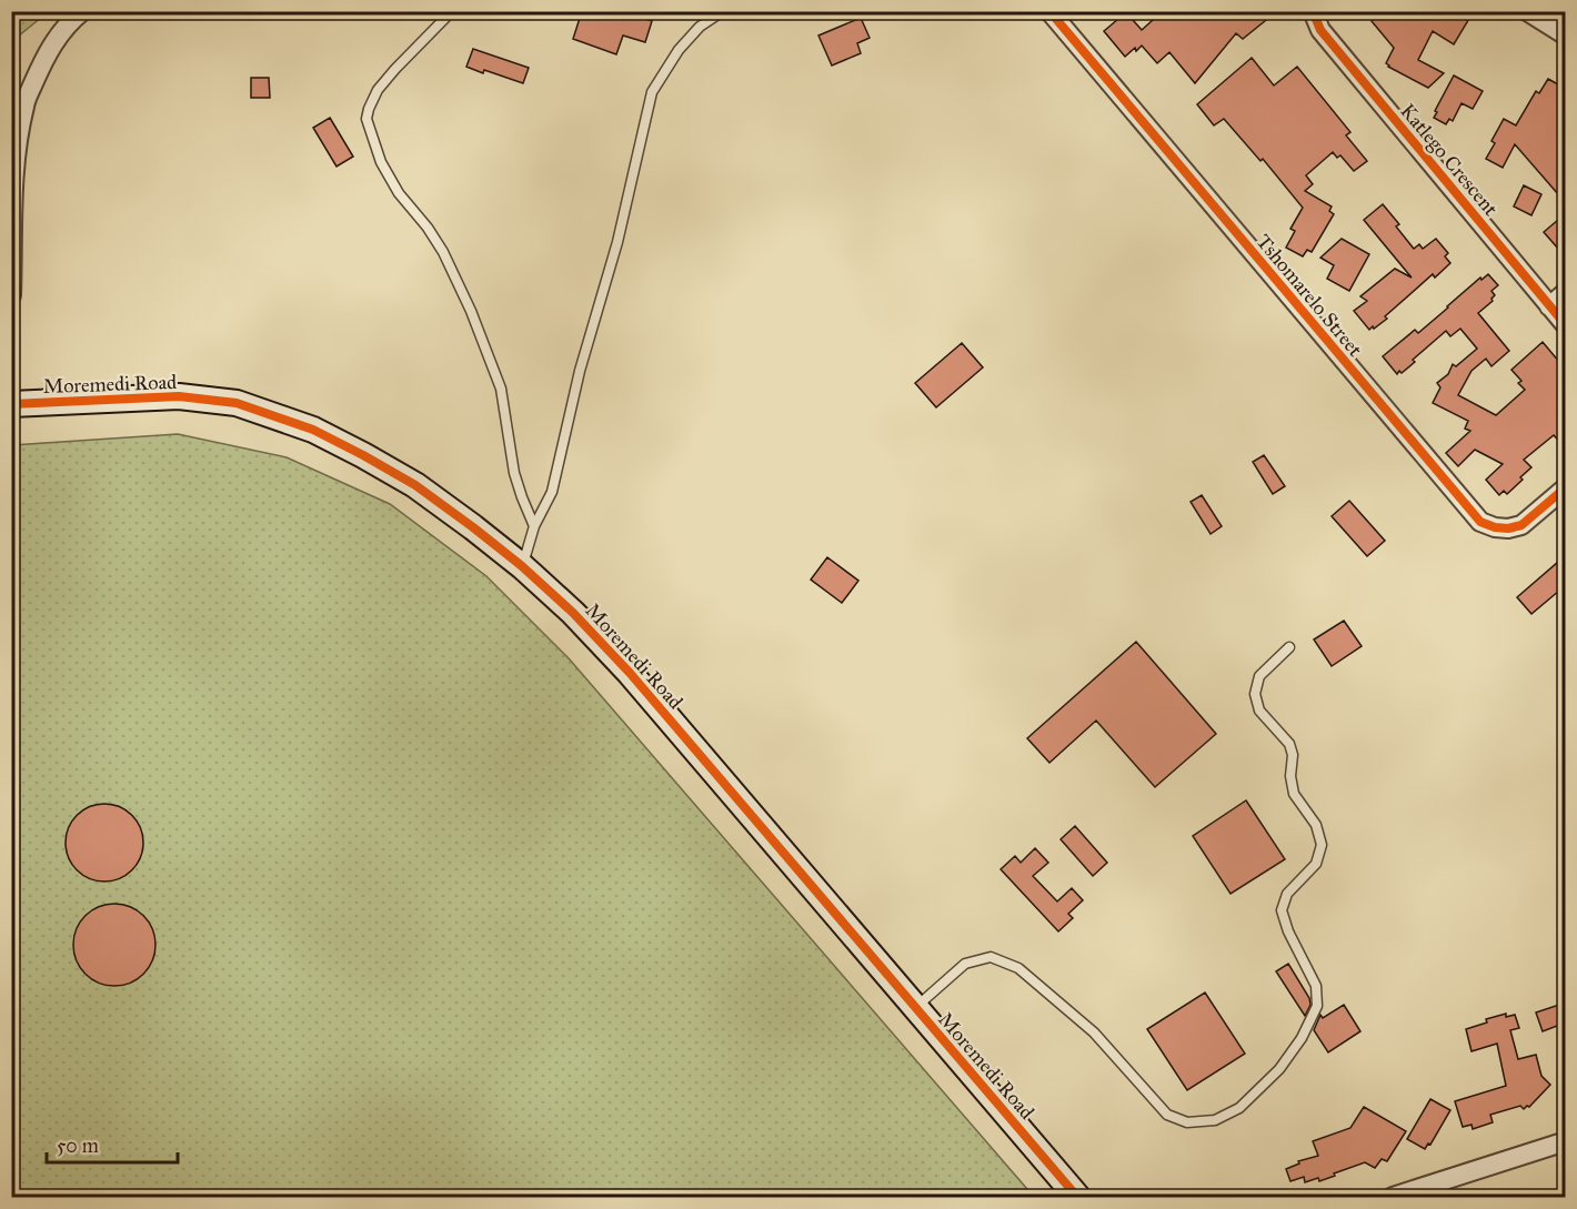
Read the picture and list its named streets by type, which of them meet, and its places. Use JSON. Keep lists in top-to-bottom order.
{
  "streets": {
    "street": ["Katlego Crescent", "Tshomarelo Street", "Moremedi Road"]
  },
  "scale_bar": "50 m"
}
